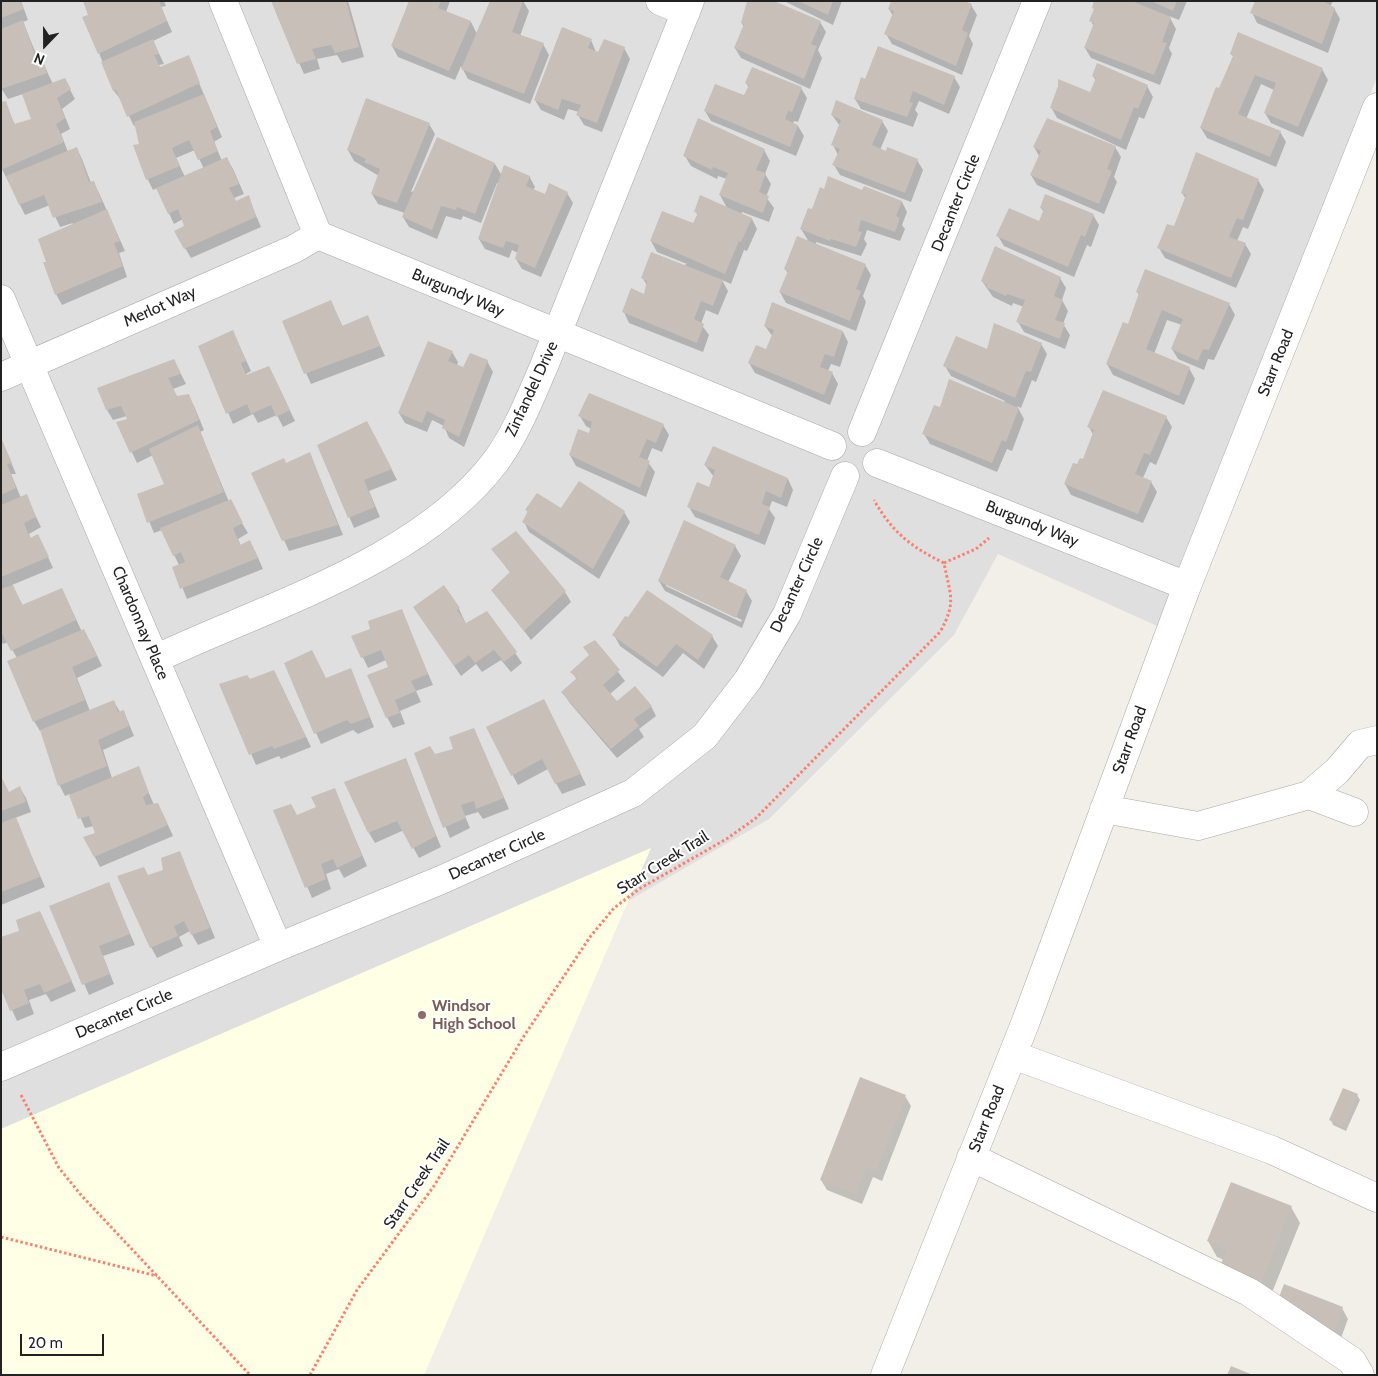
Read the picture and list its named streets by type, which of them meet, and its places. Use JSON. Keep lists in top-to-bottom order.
{
  "streets": {
    "street": [
      "Decanter Circle",
      "Burgundy Way",
      "Merlot Way",
      "Starr Road",
      "Zinfandel Drive",
      "Chardonnay Place"
    ],
    "path": ["Starr Creek Trail"]
  },
  "crossings": [
    ["Decanter Circle", "Burgundy Way"],
    ["Decanter Circle", "Chardonnay Place"],
    ["Burgundy Way", "Merlot Way"],
    ["Burgundy Way", "Starr Road"],
    ["Burgundy Way", "Zinfandel Drive"],
    ["Merlot Way", "Chardonnay Place"],
    ["Zinfandel Drive", "Chardonnay Place"]
  ],
  "places": ["Windsor High School"],
  "scale_bar": "20 m",
  "north": "bottom"
}
